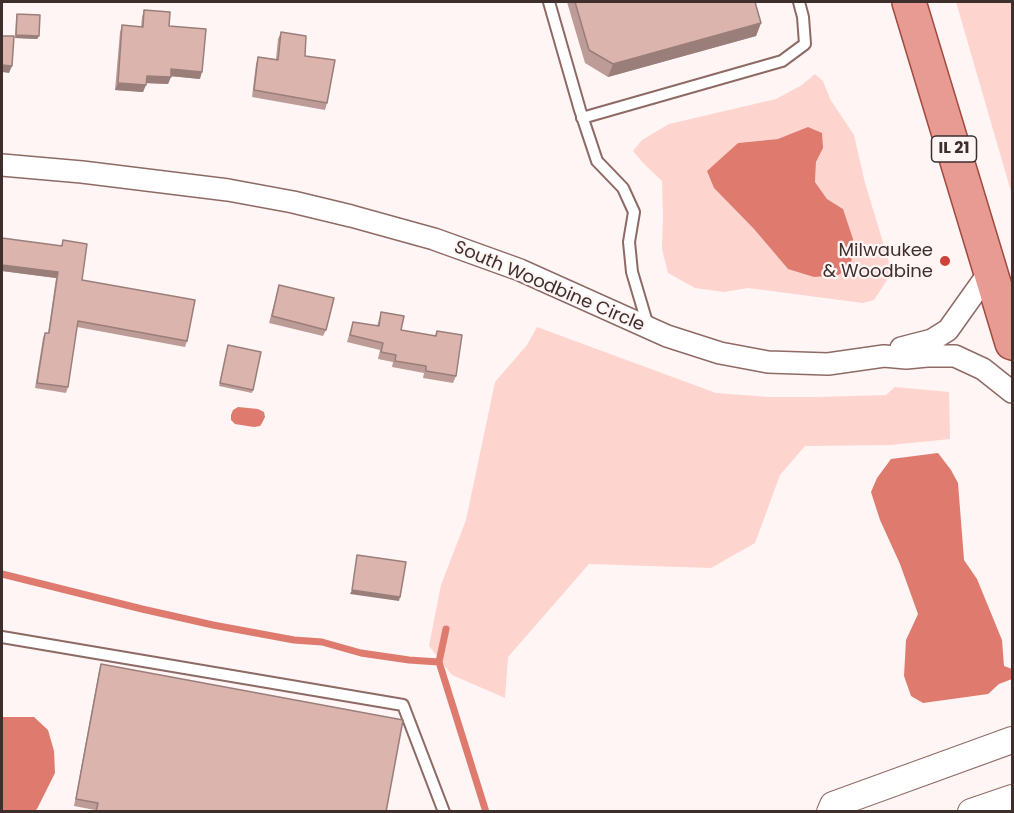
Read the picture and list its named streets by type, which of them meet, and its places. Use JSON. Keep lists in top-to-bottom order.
{
  "streets": {
    "main road": ["IL 21"],
    "street": ["South Woodbine Circle"]
  },
  "crossings": [
    ["IL 21", "South Woodbine Circle"]
  ],
  "places": ["Milwaukee & Woodbine"]
}
